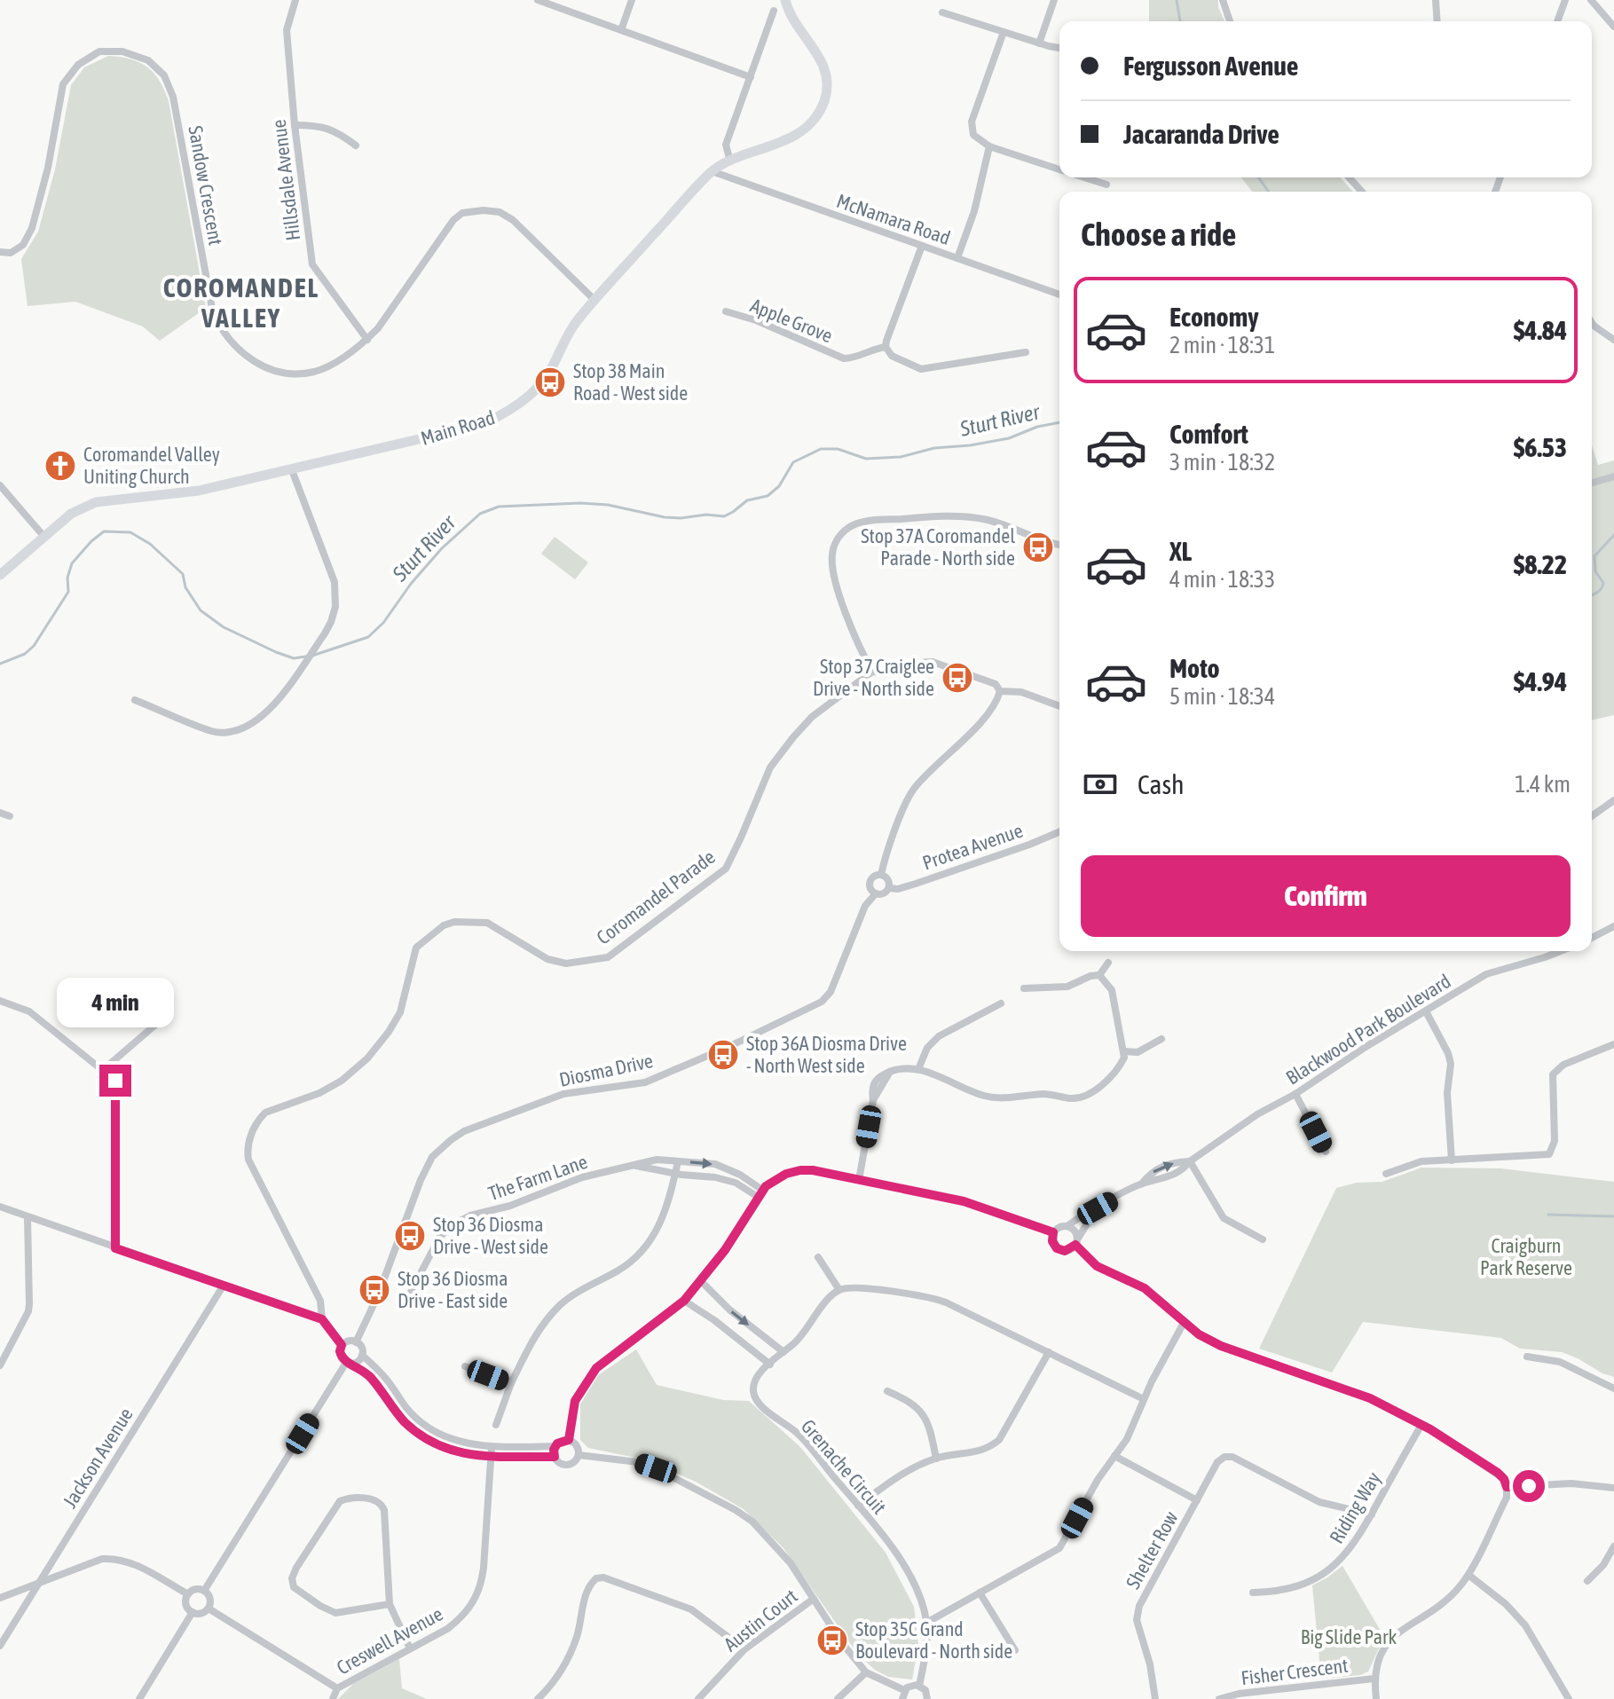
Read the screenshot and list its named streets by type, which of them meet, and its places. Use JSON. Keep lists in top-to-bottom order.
{
  "streets": {
    "main road": ["Main Road"],
    "street": [
      "Hillsdale Avenue",
      "Sandow Crescent",
      "McNamara Road",
      "Apple Grove",
      "Protea Avenue",
      "Coromandel Parade",
      "Blackwood Park Boulevard",
      "Diosma Drive",
      "The Farm Lane",
      "Jackson Avenue",
      "Grenache Circuit",
      "Riding Way",
      "Shelter Row",
      "Austin Court",
      "Creswell Avenue",
      "Fisher Crescent"
    ]
  },
  "crossings": [
    ["Hillsdale Avenue", "Sandow Crescent"],
    ["Sandow Crescent", "Main Road"],
    ["McNamara Road", "Main Road"],
    ["Protea Avenue", "Diosma Drive"],
    ["Coromandel Parade", "Diosma Drive"],
    ["Riding Way", "Shelter Row"]
  ],
  "districts": ["COROMANDEL VALLEY"],
  "water": ["Sturt River"],
  "parks": ["Craigburn Park Reserve", "Big Slide Park"],
  "places": {
    "bus stop": [
      "Stop 38 Main Road - West side",
      "Stop 37A Coromandel Parade - North side",
      "Stop 37 Craiglee Drive - North side",
      "Stop 36A Diosma Drive - North West side",
      "Stop 36 Diosma Drive - West side",
      "Stop 36 Diosma Drive - East side",
      "Stop 35C Grand Boulevard - North side"
    ],
    "church": ["Coromandel Valley Uniting Church"]
  },
  "page": {
    "banner": ["Fergusson Avenue", "Jacaranda Drive"],
    "heading": "Choose a ride",
    "list": [
      {
        "name": "Economy",
        "note": "2 min · 18:31",
        "value": "$4.84"
      },
      {
        "name": "Comfort",
        "note": "3 min · 18:32",
        "value": "$6.53"
      },
      {
        "name": "XL",
        "note": "4 min · 18:33",
        "value": "$8.22"
      },
      {
        "name": "Moto",
        "note": "5 min · 18:34",
        "value": "$4.94"
      }
    ],
    "pay": ["Cash", "1.4 km"],
    "buttons": "Confirm",
    "bubble": "4 min"
  }
}
